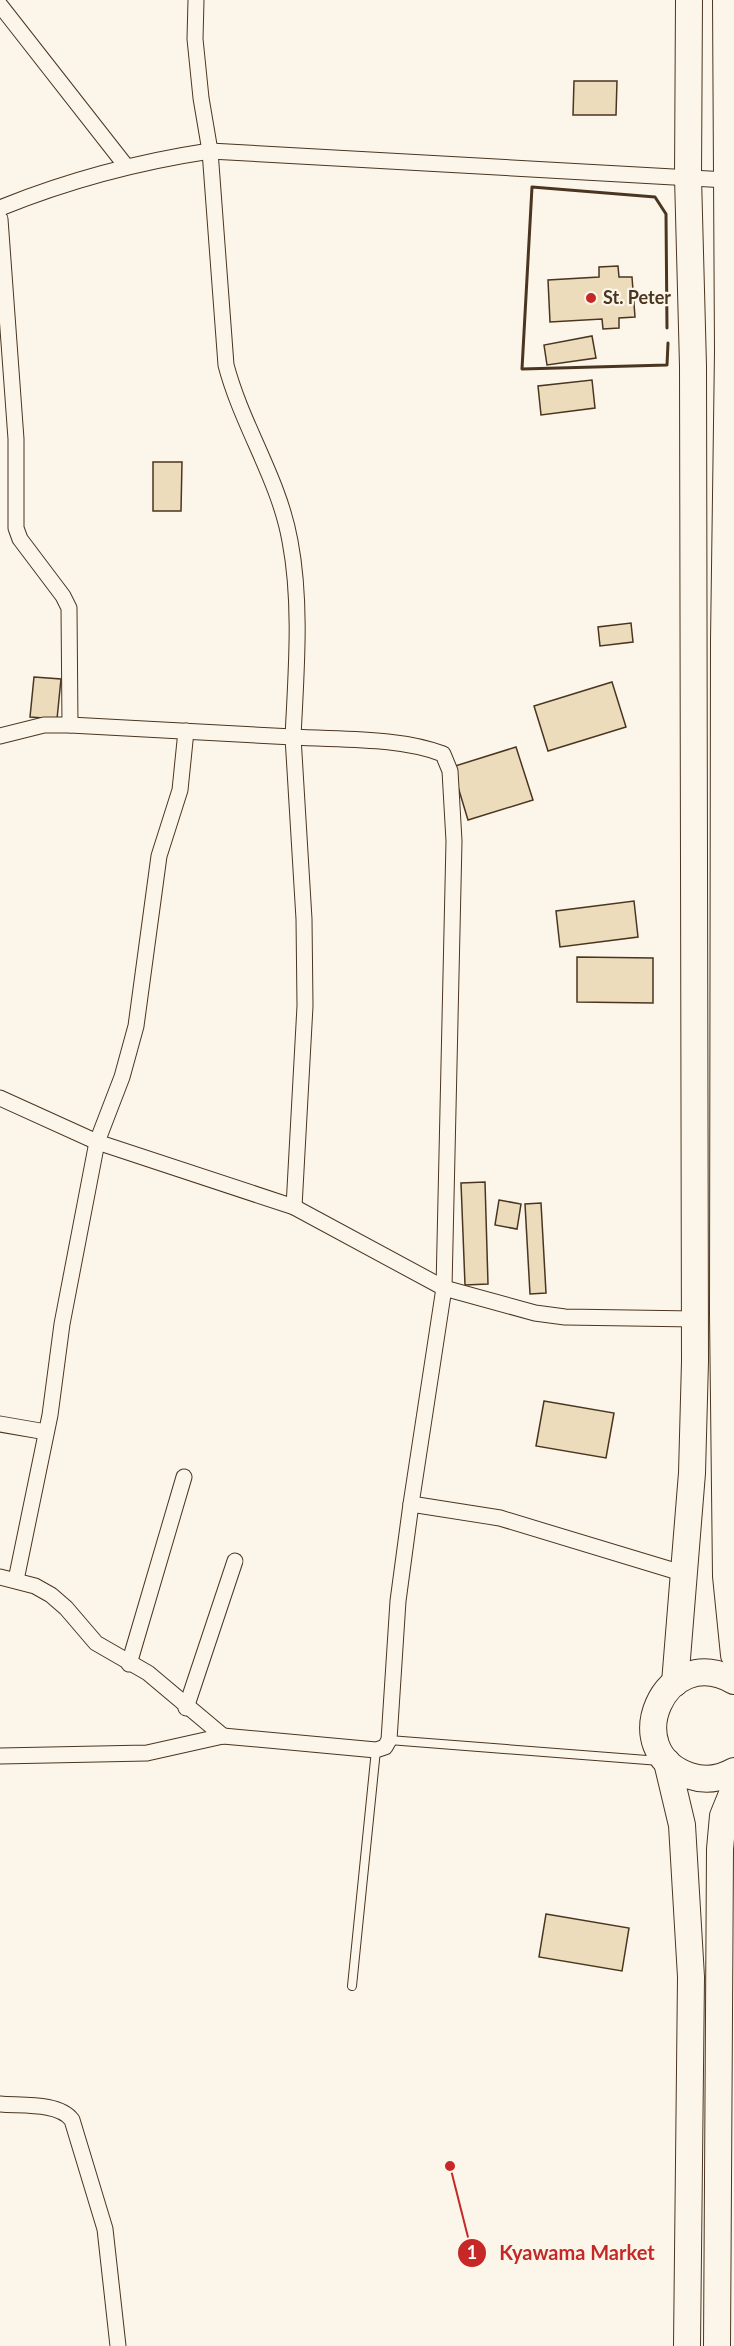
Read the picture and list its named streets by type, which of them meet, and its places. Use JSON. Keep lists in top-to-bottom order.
{
  "places": ["St. Peter", "Kyawama Market"]
}
